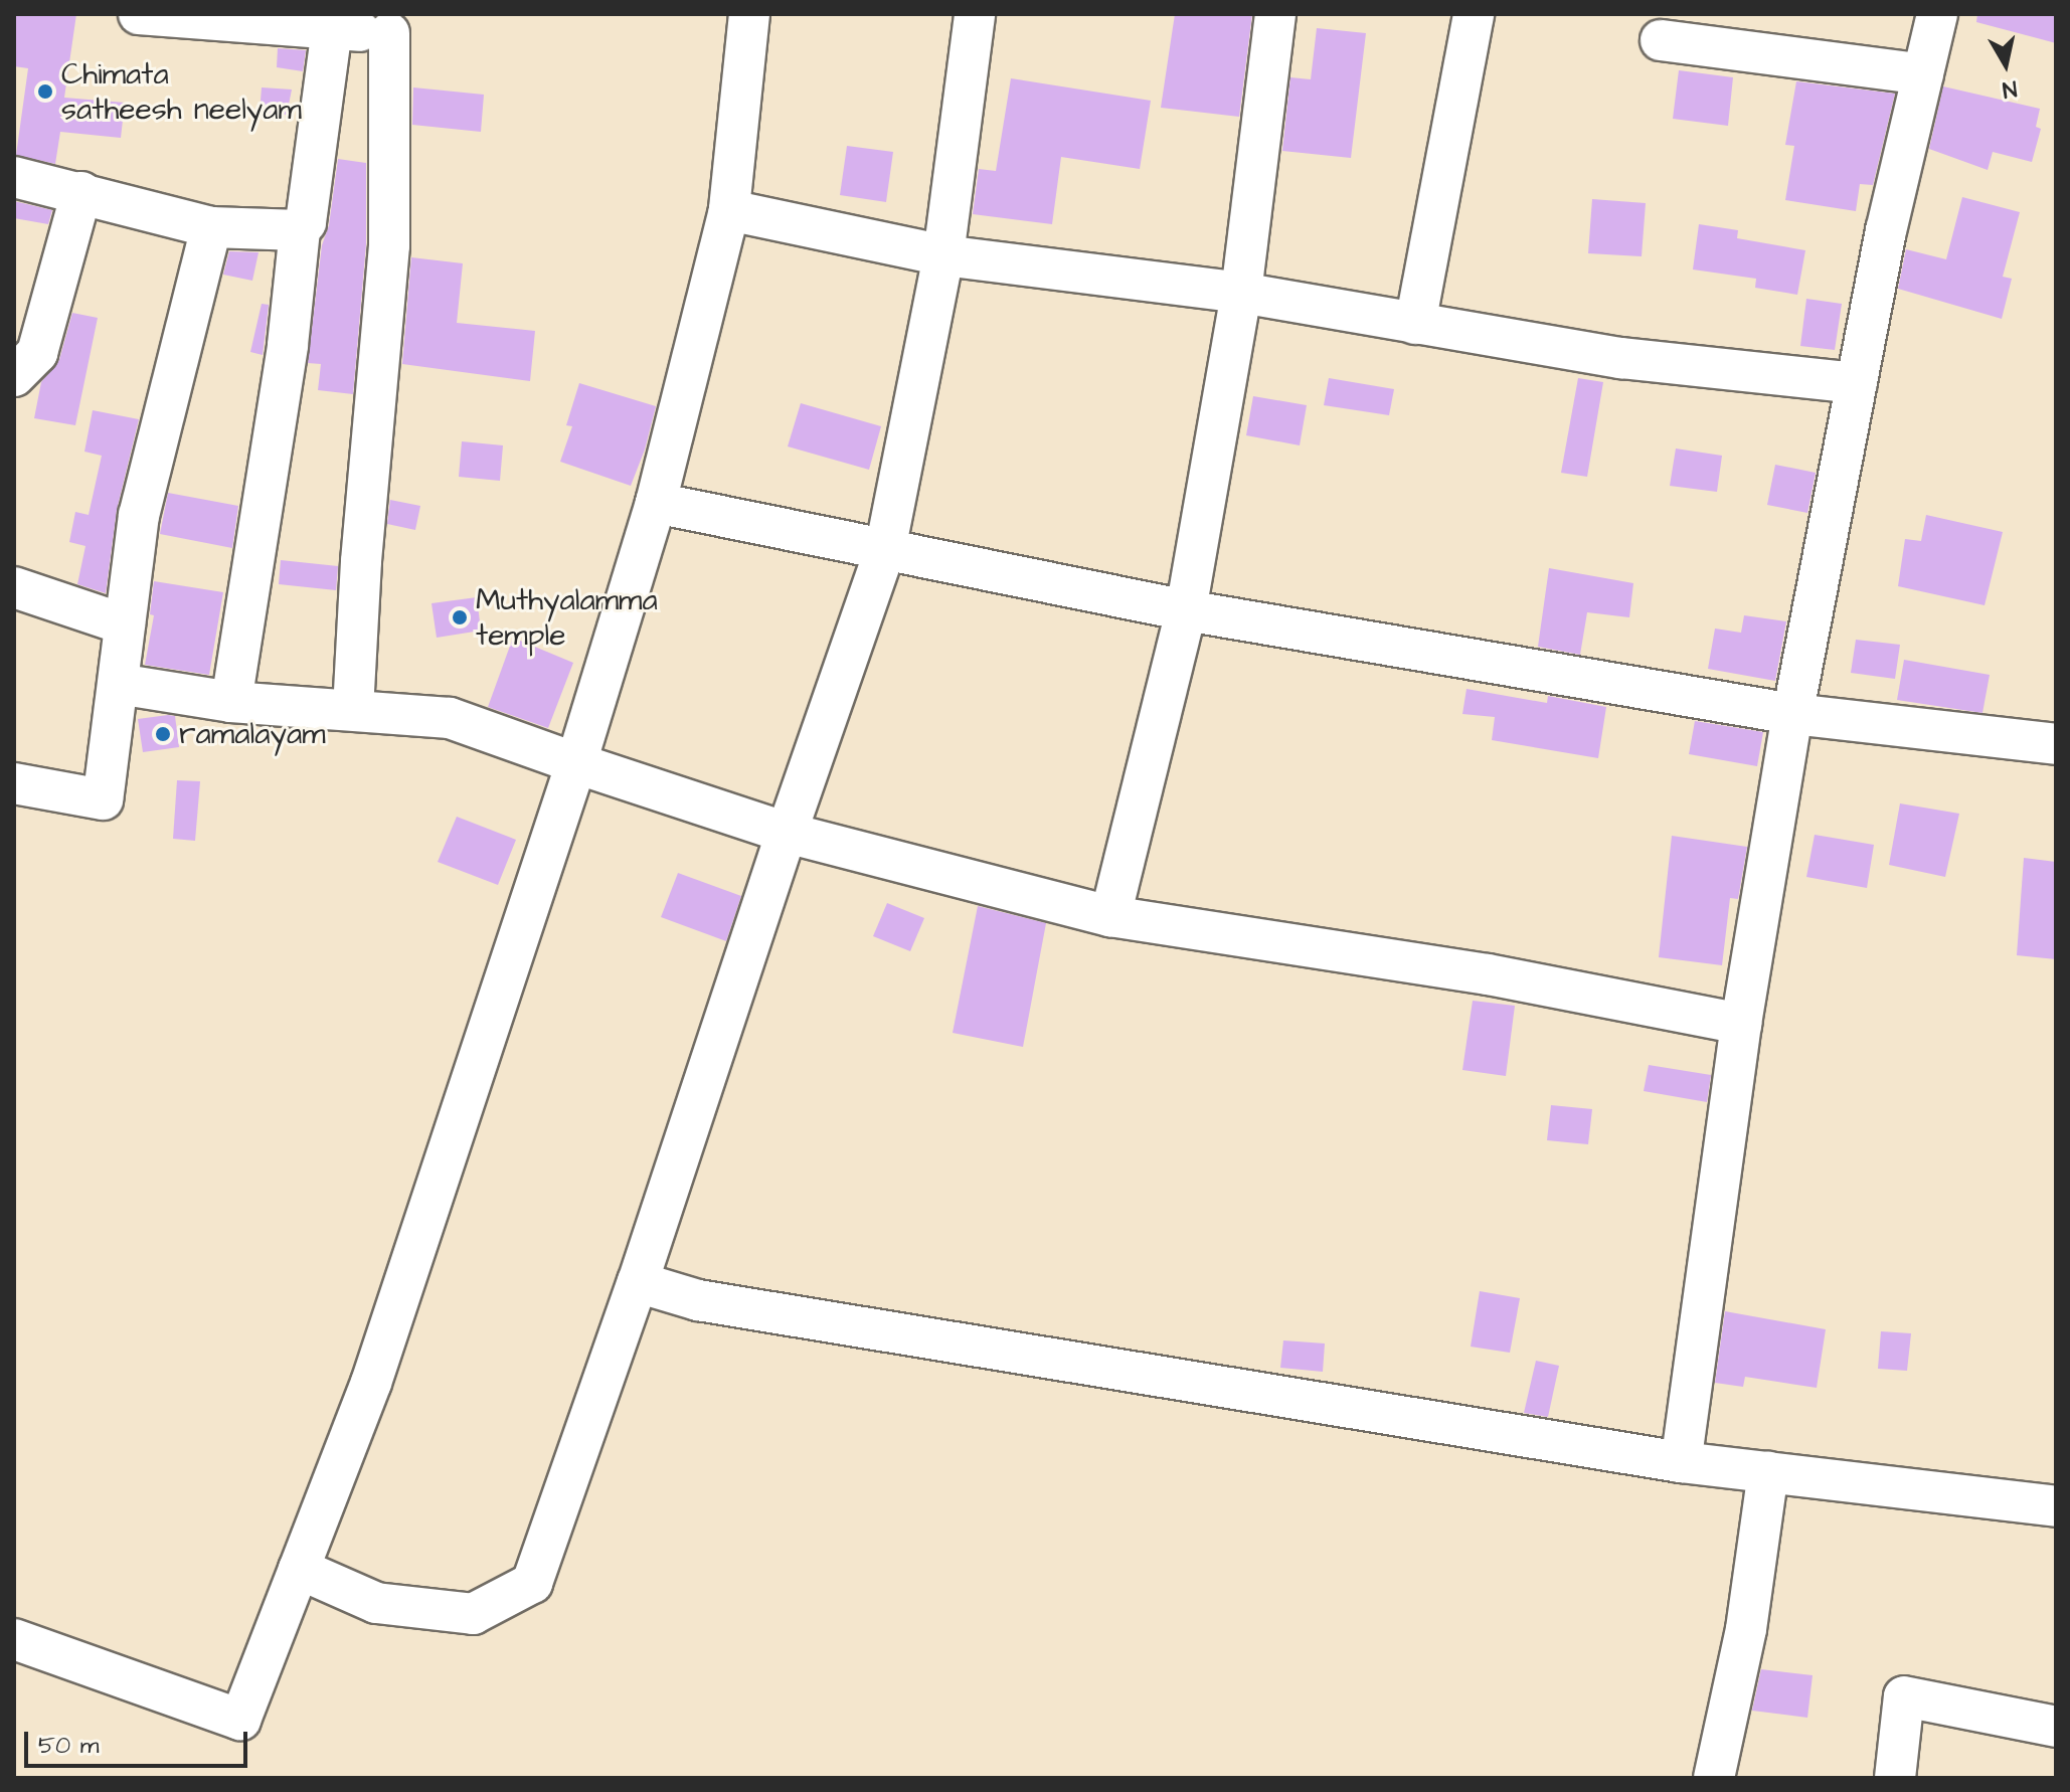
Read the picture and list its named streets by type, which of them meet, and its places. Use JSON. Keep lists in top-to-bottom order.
{
  "places": ["Chimata satheesh neelyam", "Muthyalamma temple", "ramalayam"],
  "scale_bar": "50 m",
  "north": "bottom"
}
